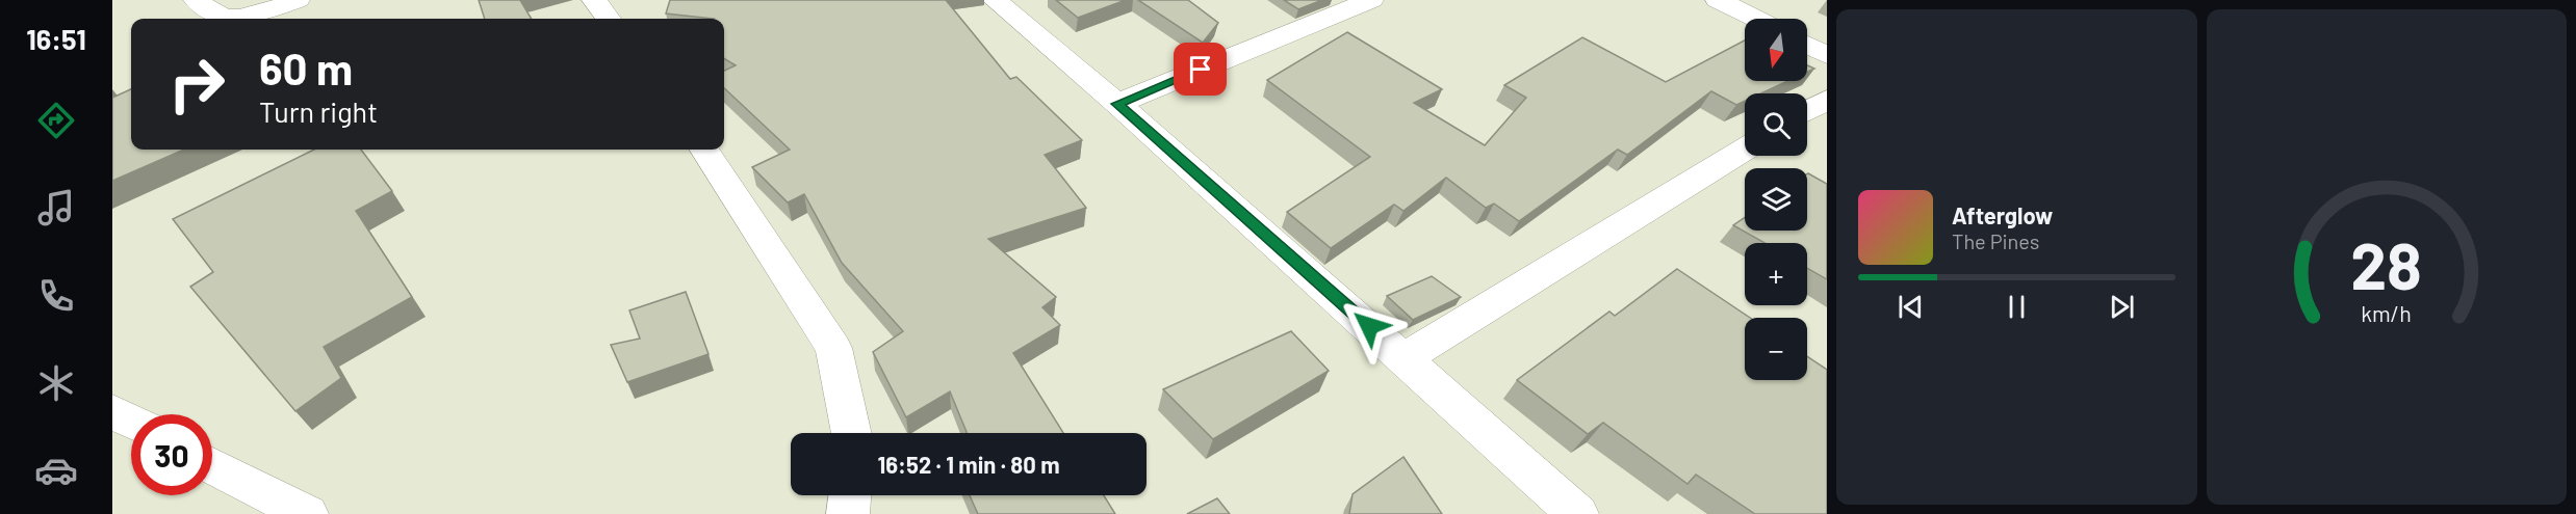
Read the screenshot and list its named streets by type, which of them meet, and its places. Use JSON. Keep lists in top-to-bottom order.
{
  "north": "bottom",
  "page": {
    "tabs": "16:51",
    "map_buttons": ["+", "−"],
    "turn": ["60 m", "Turn right"],
    "song": ["Afterglow", "The Pines"],
    "limit": "30",
    "trip": "16:52 · 1 min · 80 m",
    "gauge": ["28", "km/h"]
  }
}
